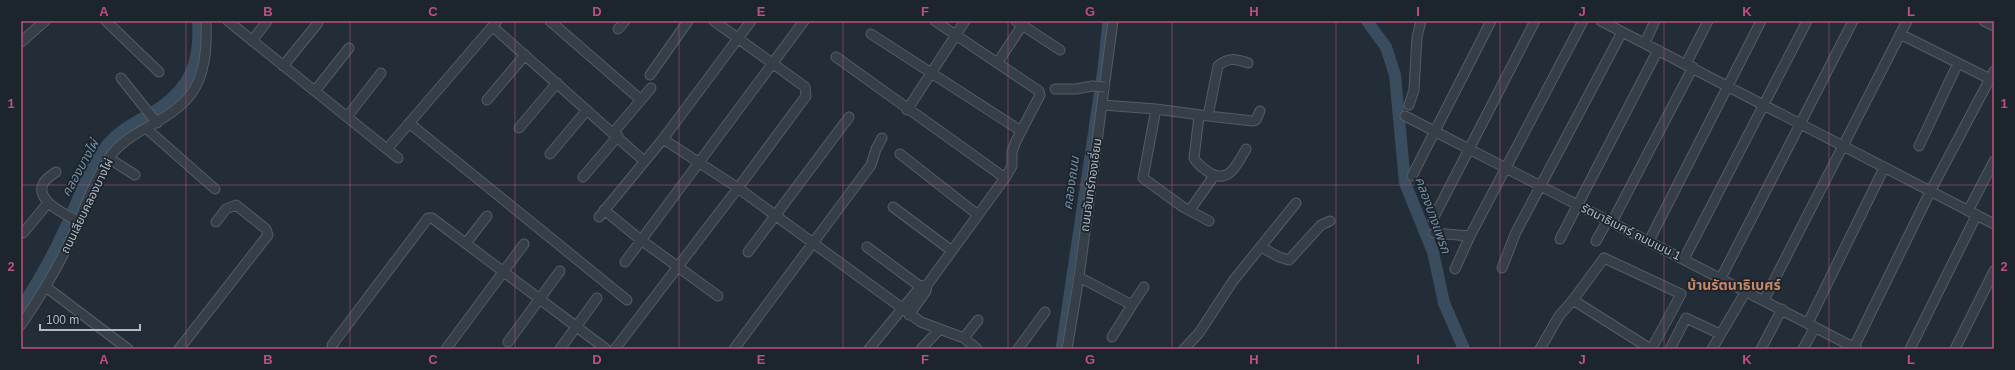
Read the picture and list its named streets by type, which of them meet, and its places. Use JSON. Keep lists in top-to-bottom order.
{
  "streets": {
    "street": ["ถนนจันทร์ทองเอี่ยม", "ถนนเลียบคลองบางไผ่", "รัตนาธิเบศร์ ถนนเมน 1"]
  },
  "districts": ["บ้านรัตนาธิเบศร์"],
  "water": ["คลองบางไผ่", "คลองถนน", "คลองบางแพรก"],
  "scale_bar": "100 m",
  "grid": {
    "columns": [
      "A",
      "B",
      "C",
      "D",
      "E",
      "F",
      "G",
      "H",
      "I",
      "J",
      "K",
      "L"
    ],
    "rows": ["1", "2"]
  }
}
